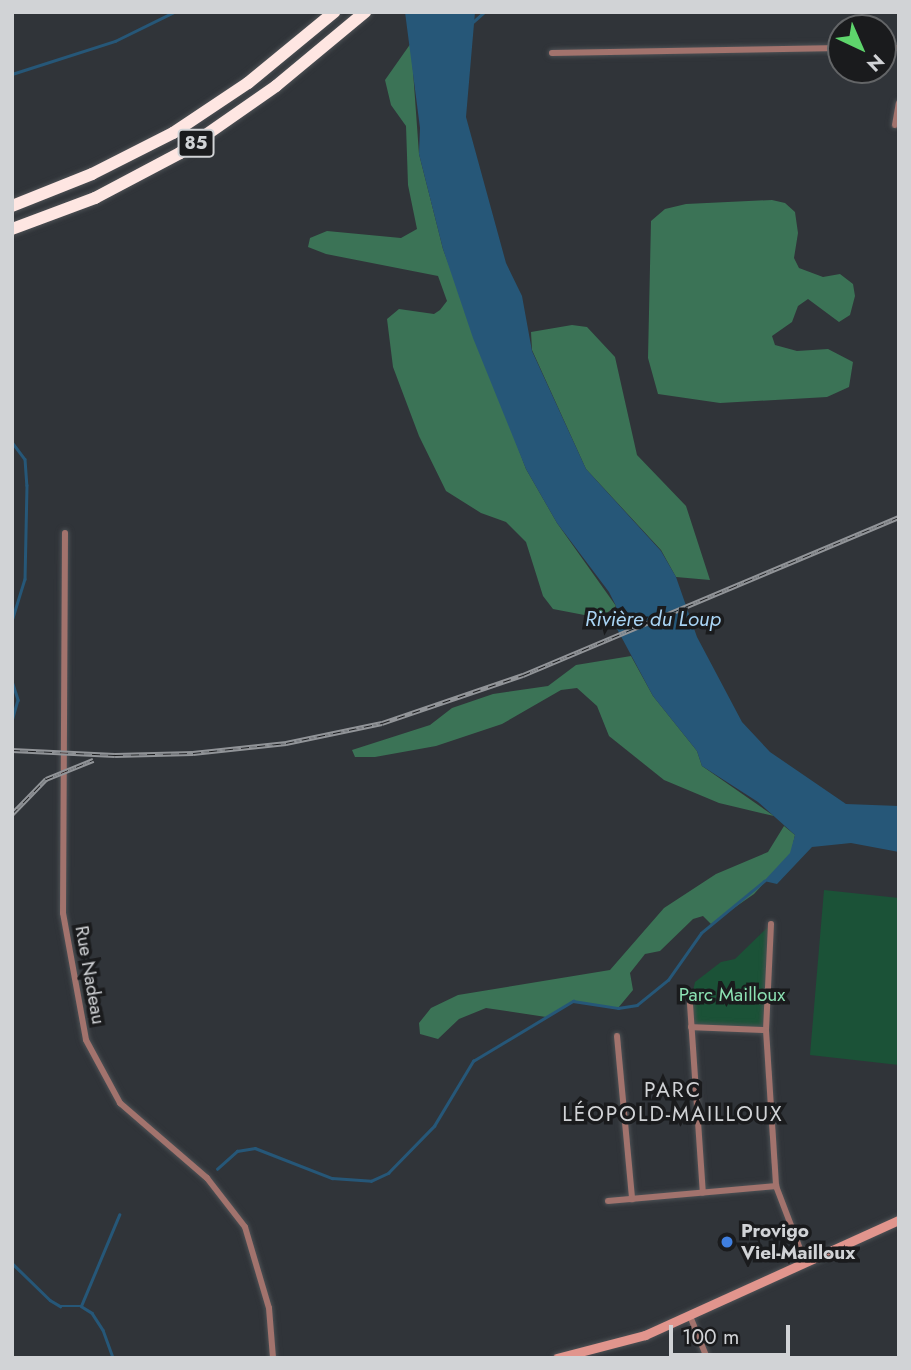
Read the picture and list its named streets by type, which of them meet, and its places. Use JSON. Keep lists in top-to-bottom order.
{
  "streets": {
    "highway": ["85"],
    "street": ["Rue Nadeau"]
  },
  "districts": ["PARC LÉOPOLD-MAILLOUX"],
  "water": ["Rivière du Loup"],
  "parks": ["Parc Mailloux"],
  "places": ["Provigo Viel-Mailloux"],
  "scale_bar": "100 m",
  "north": "bottom right"
}
